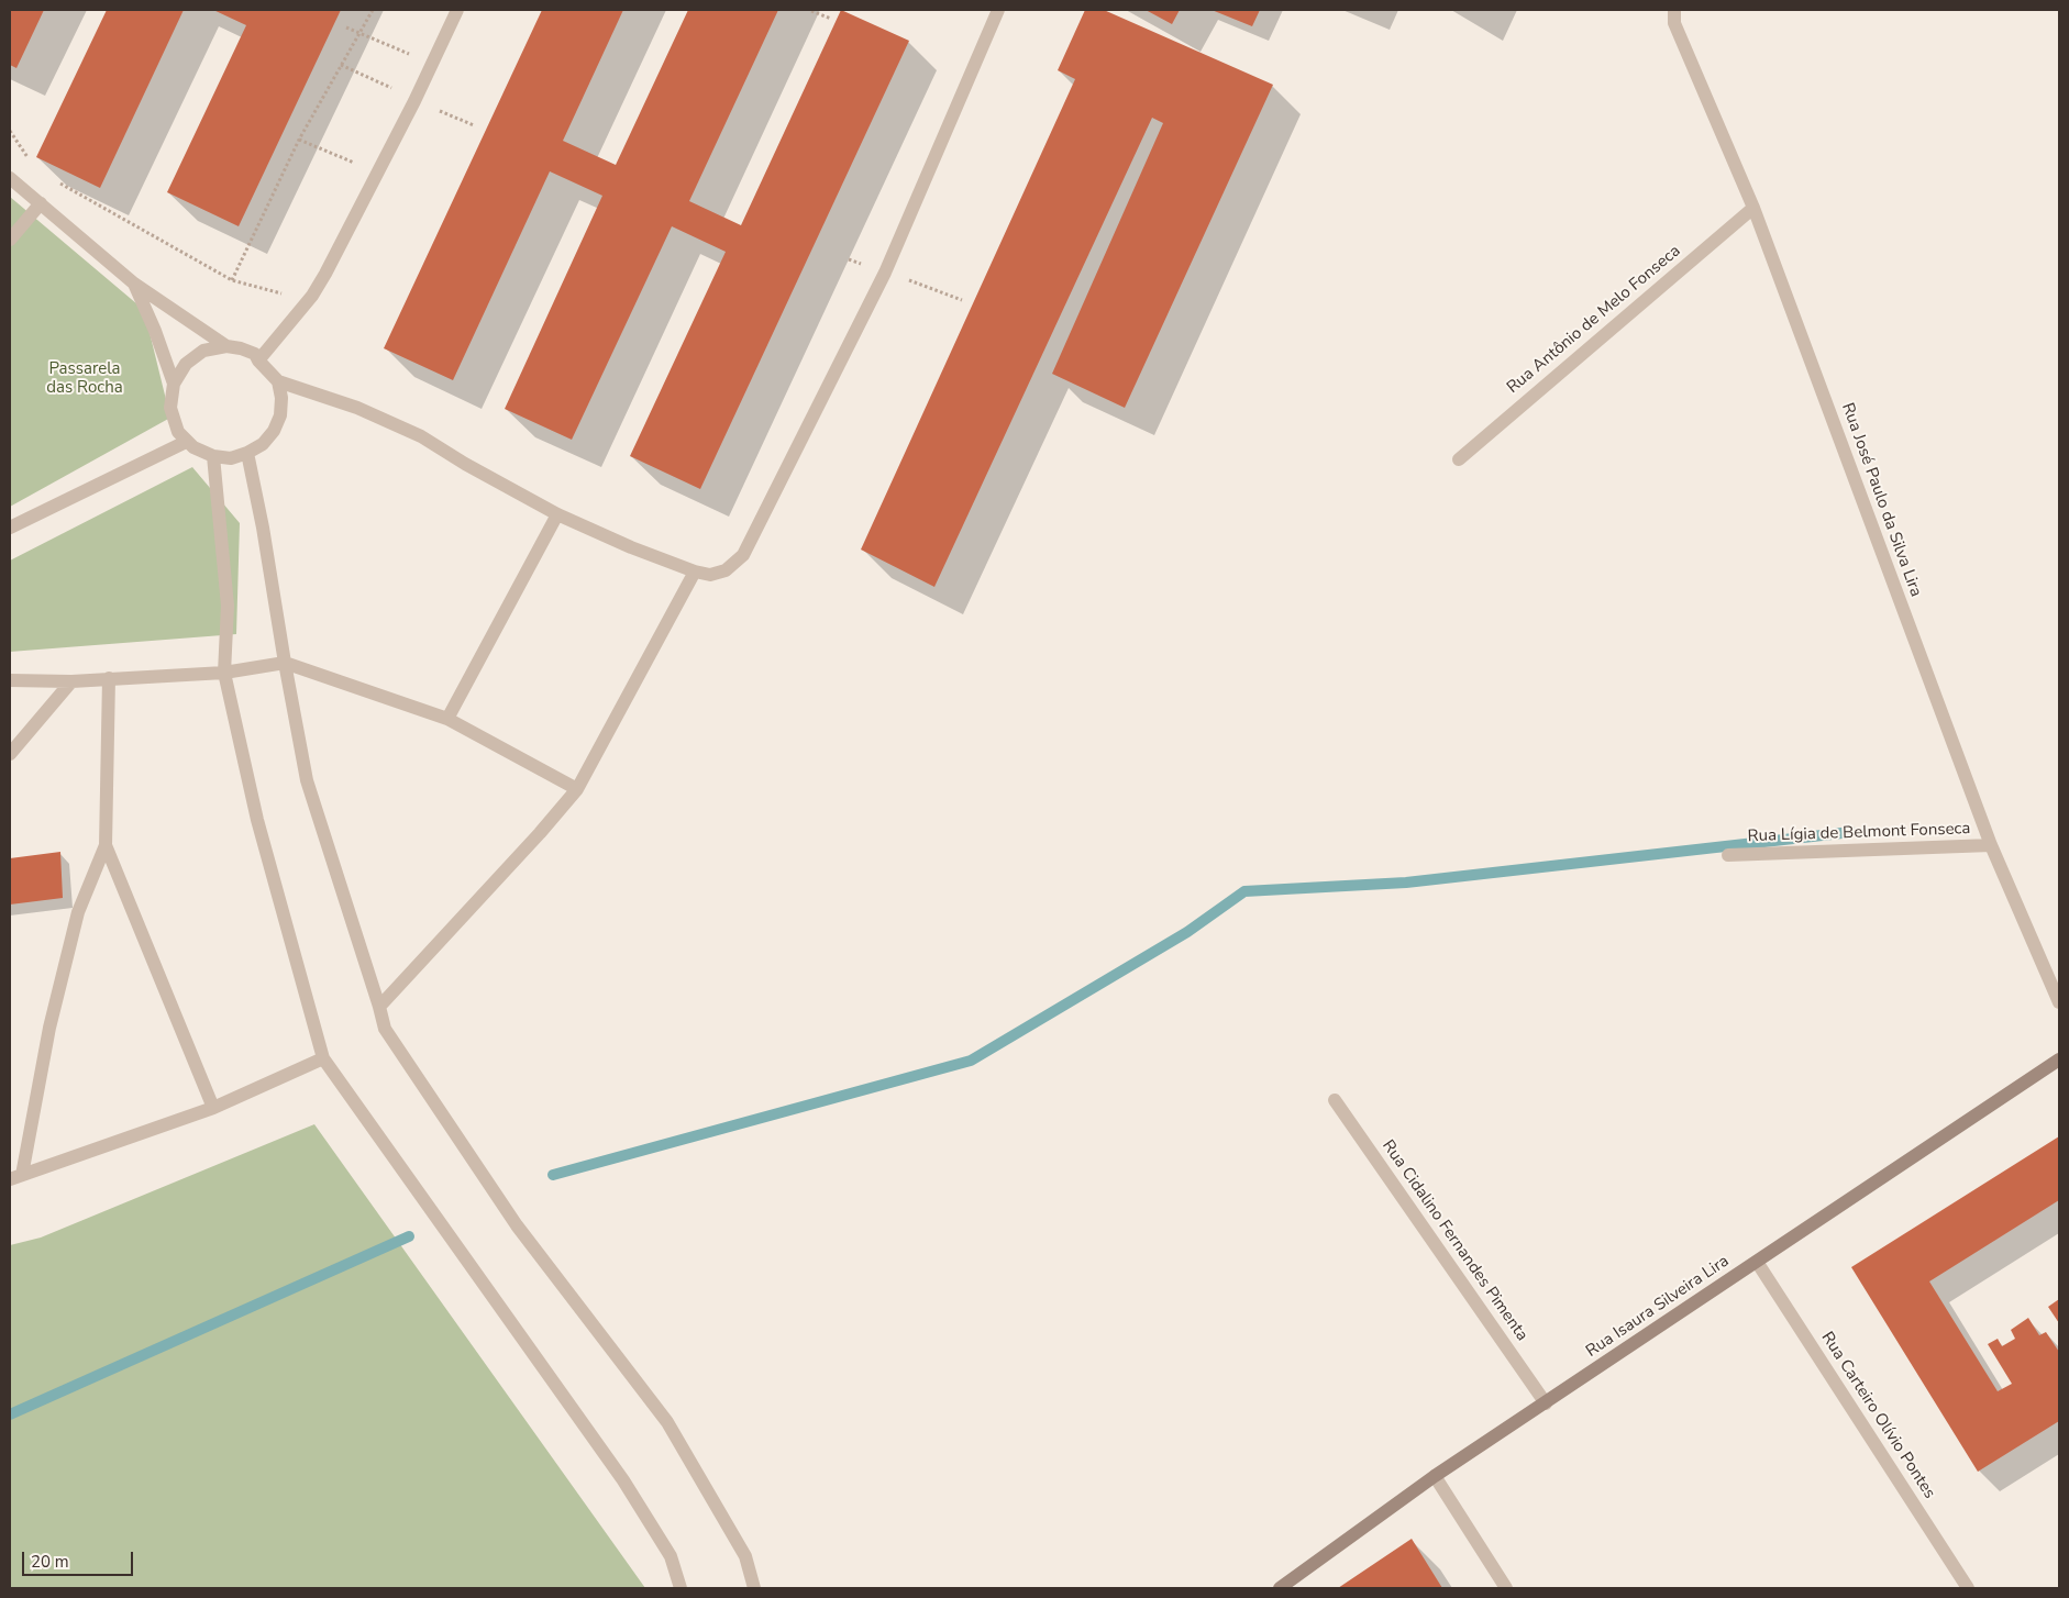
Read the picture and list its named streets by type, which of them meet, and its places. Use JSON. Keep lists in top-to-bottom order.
{
  "streets": {
    "main road": ["Rua Isaura Silveira Lira"],
    "street": [
      "Rua Antônio de Melo Fonseca",
      "Rua José Paulo da Silva Lira",
      "Rua Lígia de Belmont Fonseca",
      "Rua Cidalino Fernandes Pimenta",
      "Rua Carteiro Olívio Pontes"
    ]
  },
  "crossings": [
    ["Rua Antônio de Melo Fonseca", "Rua José Paulo da Silva Lira"],
    ["Rua José Paulo da Silva Lira", "Rua Lígia de Belmont Fonseca"],
    ["Rua Cidalino Fernandes Pimenta", "Rua Isaura Silveira Lira"],
    ["Rua Isaura Silveira Lira", "Rua Carteiro Olívio Pontes"]
  ],
  "parks": ["Passarela das Rocha"],
  "scale_bar": "20 m"
}
